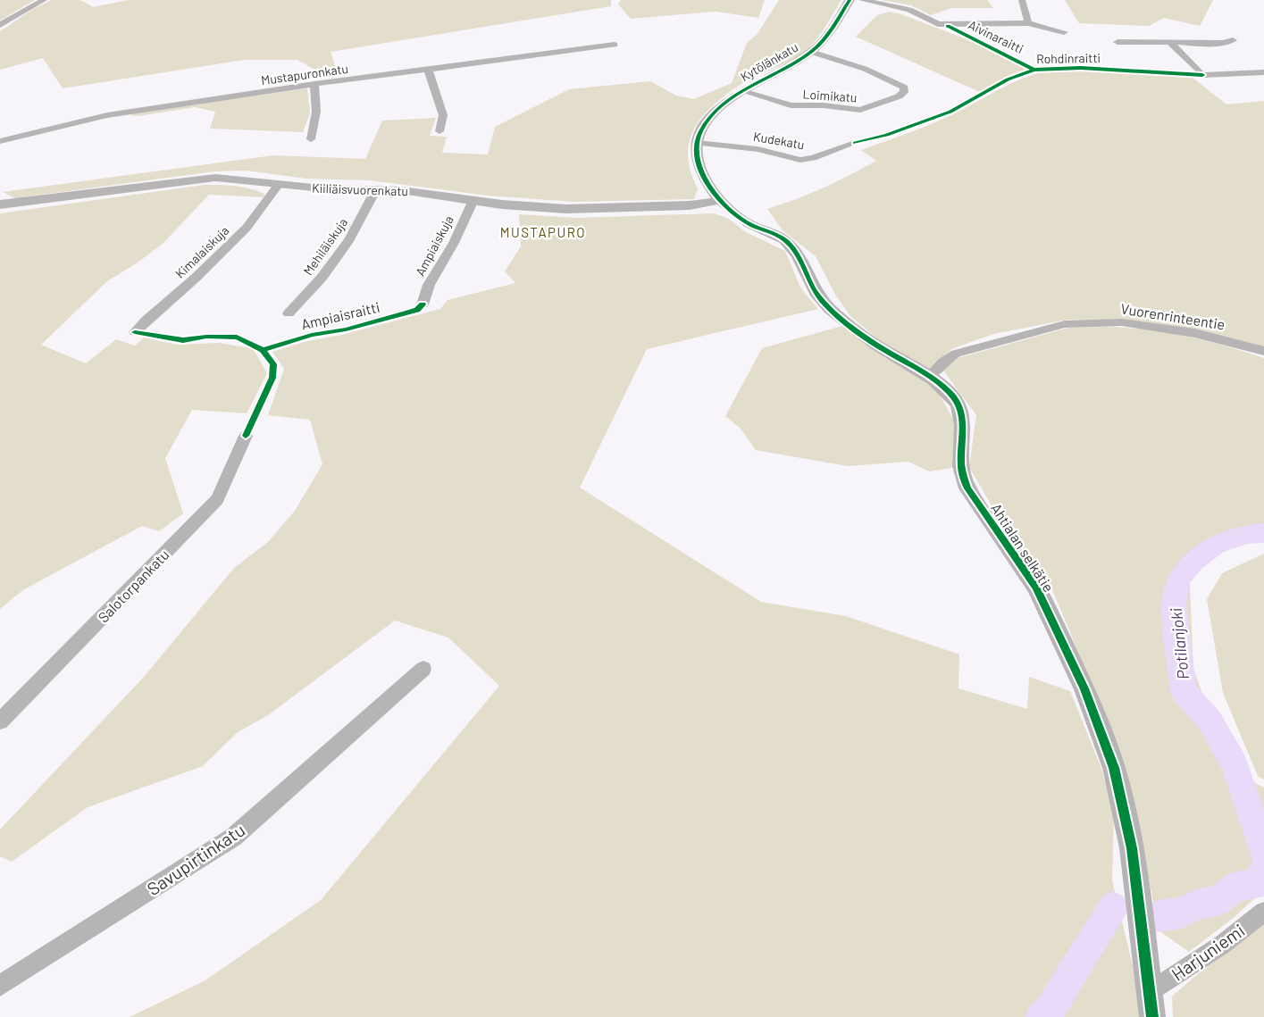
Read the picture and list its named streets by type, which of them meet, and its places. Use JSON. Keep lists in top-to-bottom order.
{
  "streets": {
    "street": [
      "Kytölänkatu",
      "Mustapuronkatu",
      "Loimikatu",
      "Kudekatu",
      "Kiiliäisvuorenkatu",
      "Ampiaiskuja",
      "Mehiläiskuja",
      "Kimalaiskuja",
      "Vuorenrinteentie",
      "Ahtialan selkätie",
      "Salotorpankatu",
      "Savupirtinkatu",
      "Harjuniemi"
    ],
    "cycle path": ["Aivinaraitti", "Rohdinraitti", "Ampiaisraitti"]
  },
  "crossings": [
    ["Kytölänkatu", "Loimikatu"],
    ["Kytölänkatu", "Kudekatu"],
    ["Kiiliäisvuorenkatu", "Ampiaiskuja"],
    ["Kiiliäisvuorenkatu", "Mehiläiskuja"],
    ["Kiiliäisvuorenkatu", "Kimalaiskuja"],
    ["Kiiliäisvuorenkatu", "Ahtialan selkätie"],
    ["Vuorenrinteentie", "Ahtialan selkätie"],
    ["Ahtialan selkätie", "Harjuniemi"]
  ],
  "districts": ["MUSTAPURO"],
  "water": ["Potilanjoki"]
}
